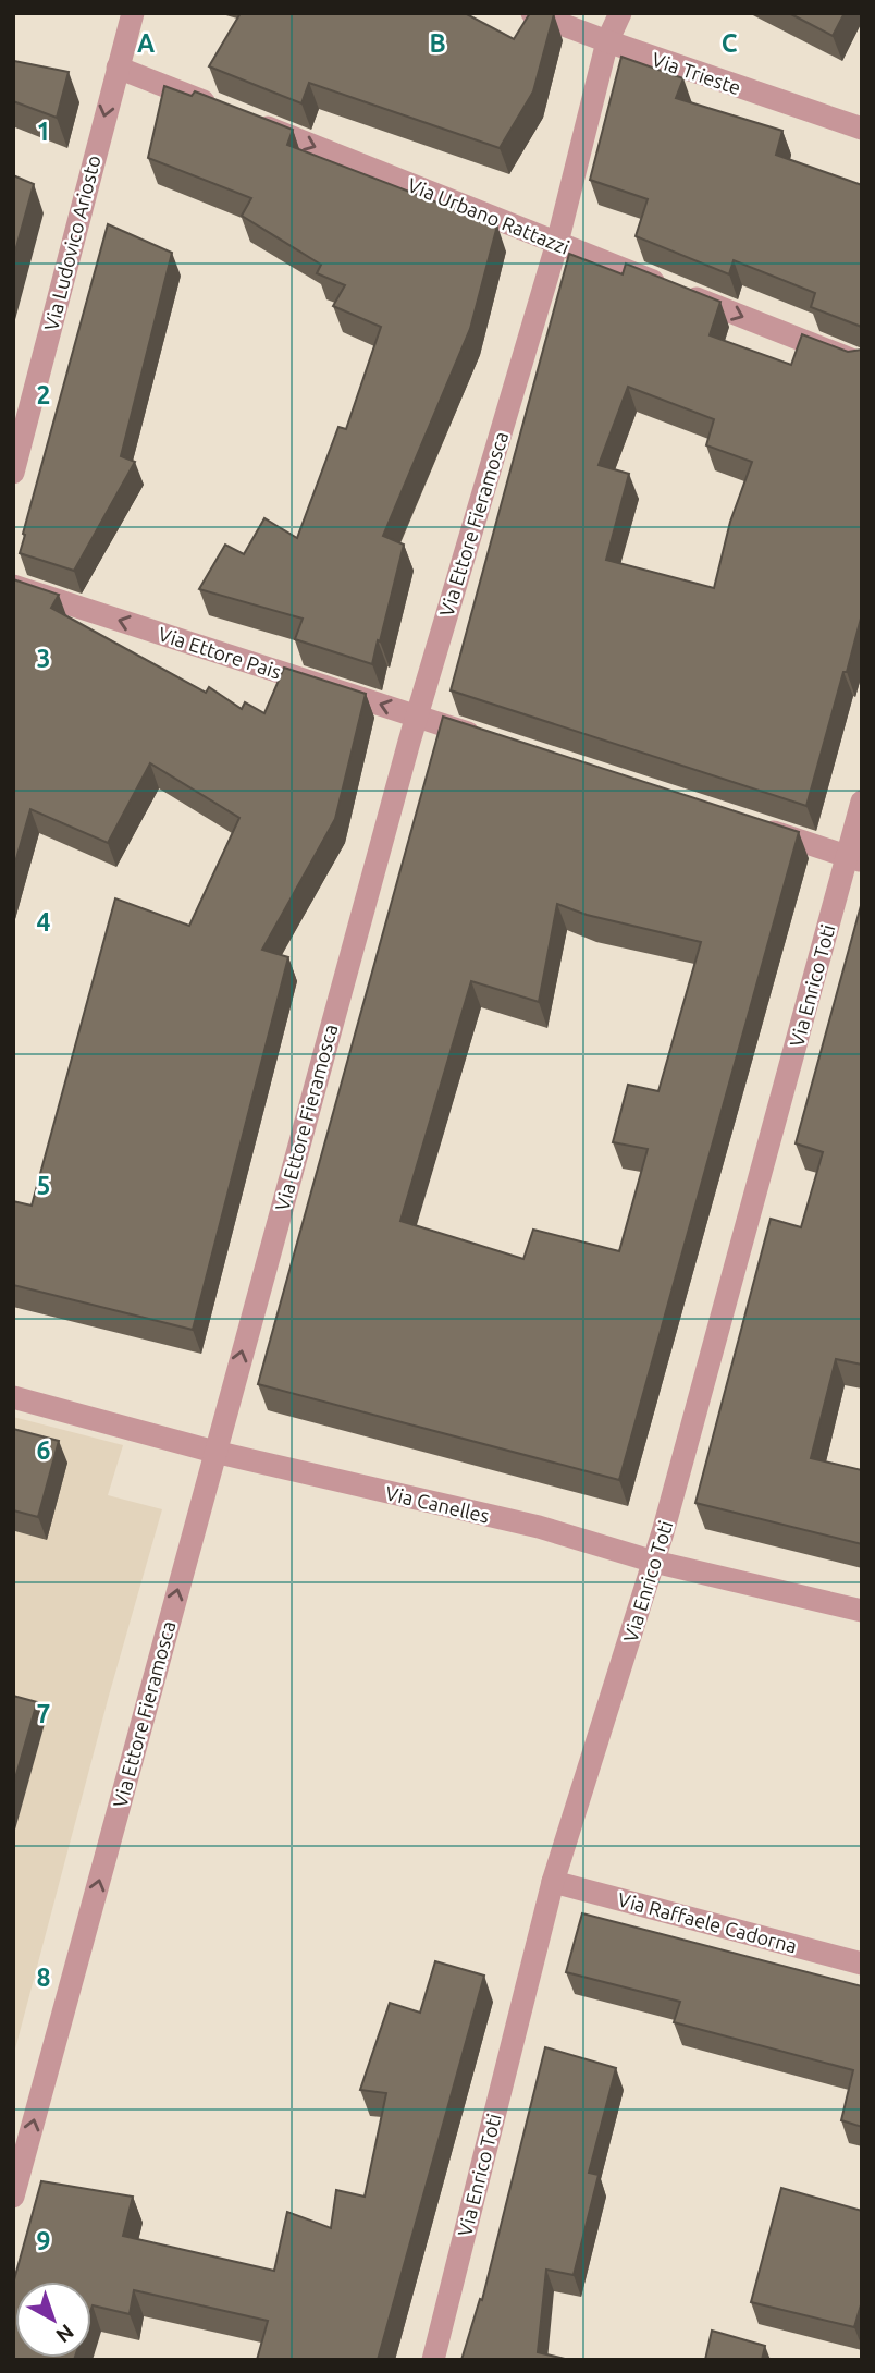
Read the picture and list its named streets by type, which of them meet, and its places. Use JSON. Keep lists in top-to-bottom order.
{
  "streets": {
    "street": [
      "Via Trieste",
      "Via Urbano Rattazzi",
      "Via Ludovico Ariosto",
      "Via Ettore Fieramosca",
      "Via Ettore Pais",
      "Via Enrico Toti",
      "Via Canelles",
      "Via Raffaele Cadorna"
    ]
  },
  "crossings": [
    ["Via Trieste", "Via Ettore Fieramosca"],
    ["Via Urbano Rattazzi", "Via Ludovico Ariosto"],
    ["Via Urbano Rattazzi", "Via Ettore Fieramosca"],
    ["Via Ettore Fieramosca", "Via Ettore Pais"],
    ["Via Ettore Fieramosca", "Via Canelles"],
    ["Via Enrico Toti", "Via Canelles"],
    ["Via Enrico Toti", "Via Raffaele Cadorna"]
  ],
  "one_way": [
    "Via Urbano Rattazzi",
    "Via Ludovico Ariosto",
    "Via Ettore Fieramosca",
    "Via Ettore Pais"
  ],
  "north": "bottom right",
  "grid": {
    "columns": ["A", "B", "C"],
    "rows": [
      "1",
      "2",
      "3",
      "4",
      "5",
      "6",
      "7",
      "8",
      "9"
    ]
  }
}
